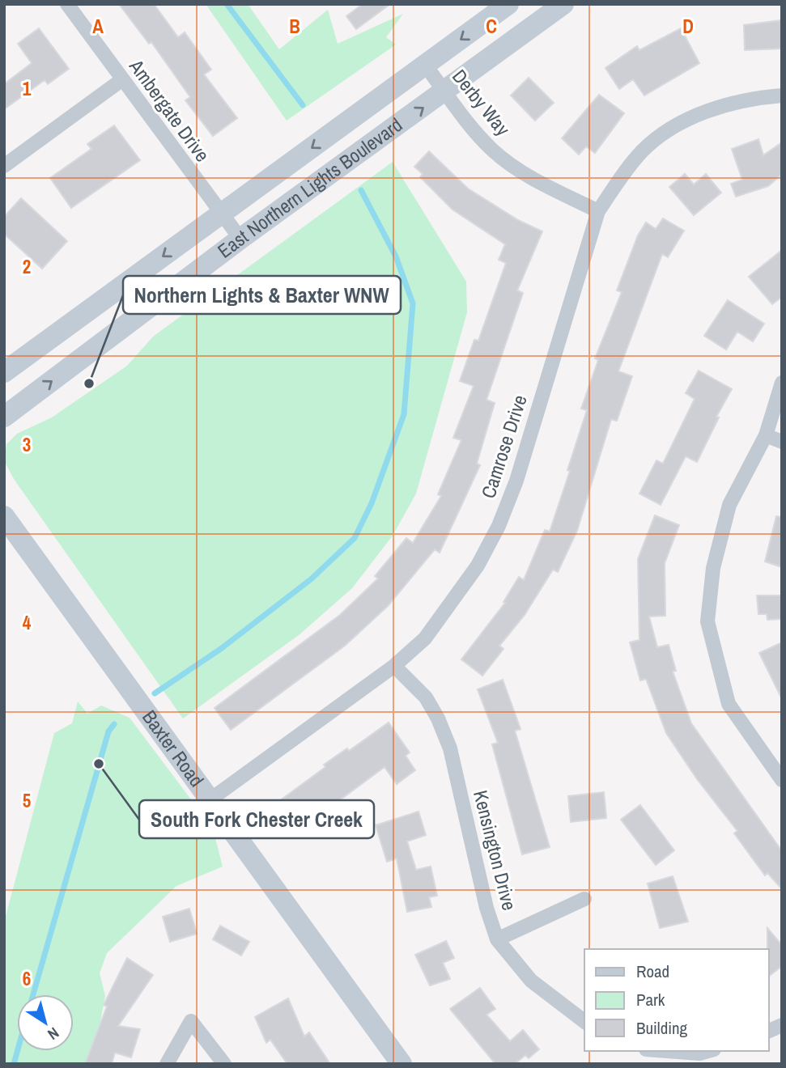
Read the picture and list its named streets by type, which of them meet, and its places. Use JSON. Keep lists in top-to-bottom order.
{
  "streets": {
    "main road": ["East Northern Lights Boulevard", "Baxter Road"],
    "street": [
      "Derby Way",
      "Ambergate Drive",
      "Camrose Drive",
      "Kensington Drive"
    ]
  },
  "crossings": [
    ["Derby Way", "East Northern Lights Boulevard"],
    ["Derby Way", "Camrose Drive"],
    ["Ambergate Drive", "East Northern Lights Boulevard"],
    ["Camrose Drive", "Baxter Road"],
    ["Camrose Drive", "Kensington Drive"]
  ],
  "places": ["Northern Lights & Baxter WNW", "South Fork Chester Creek"],
  "legend": ["Road", "Park", "Building"],
  "north": "bottom right",
  "grid": {
    "columns": [
      "A",
      "B",
      "C",
      "D"
    ],
    "rows": [
      "1",
      "2",
      "3",
      "4",
      "5",
      "6"
    ]
  }
}
